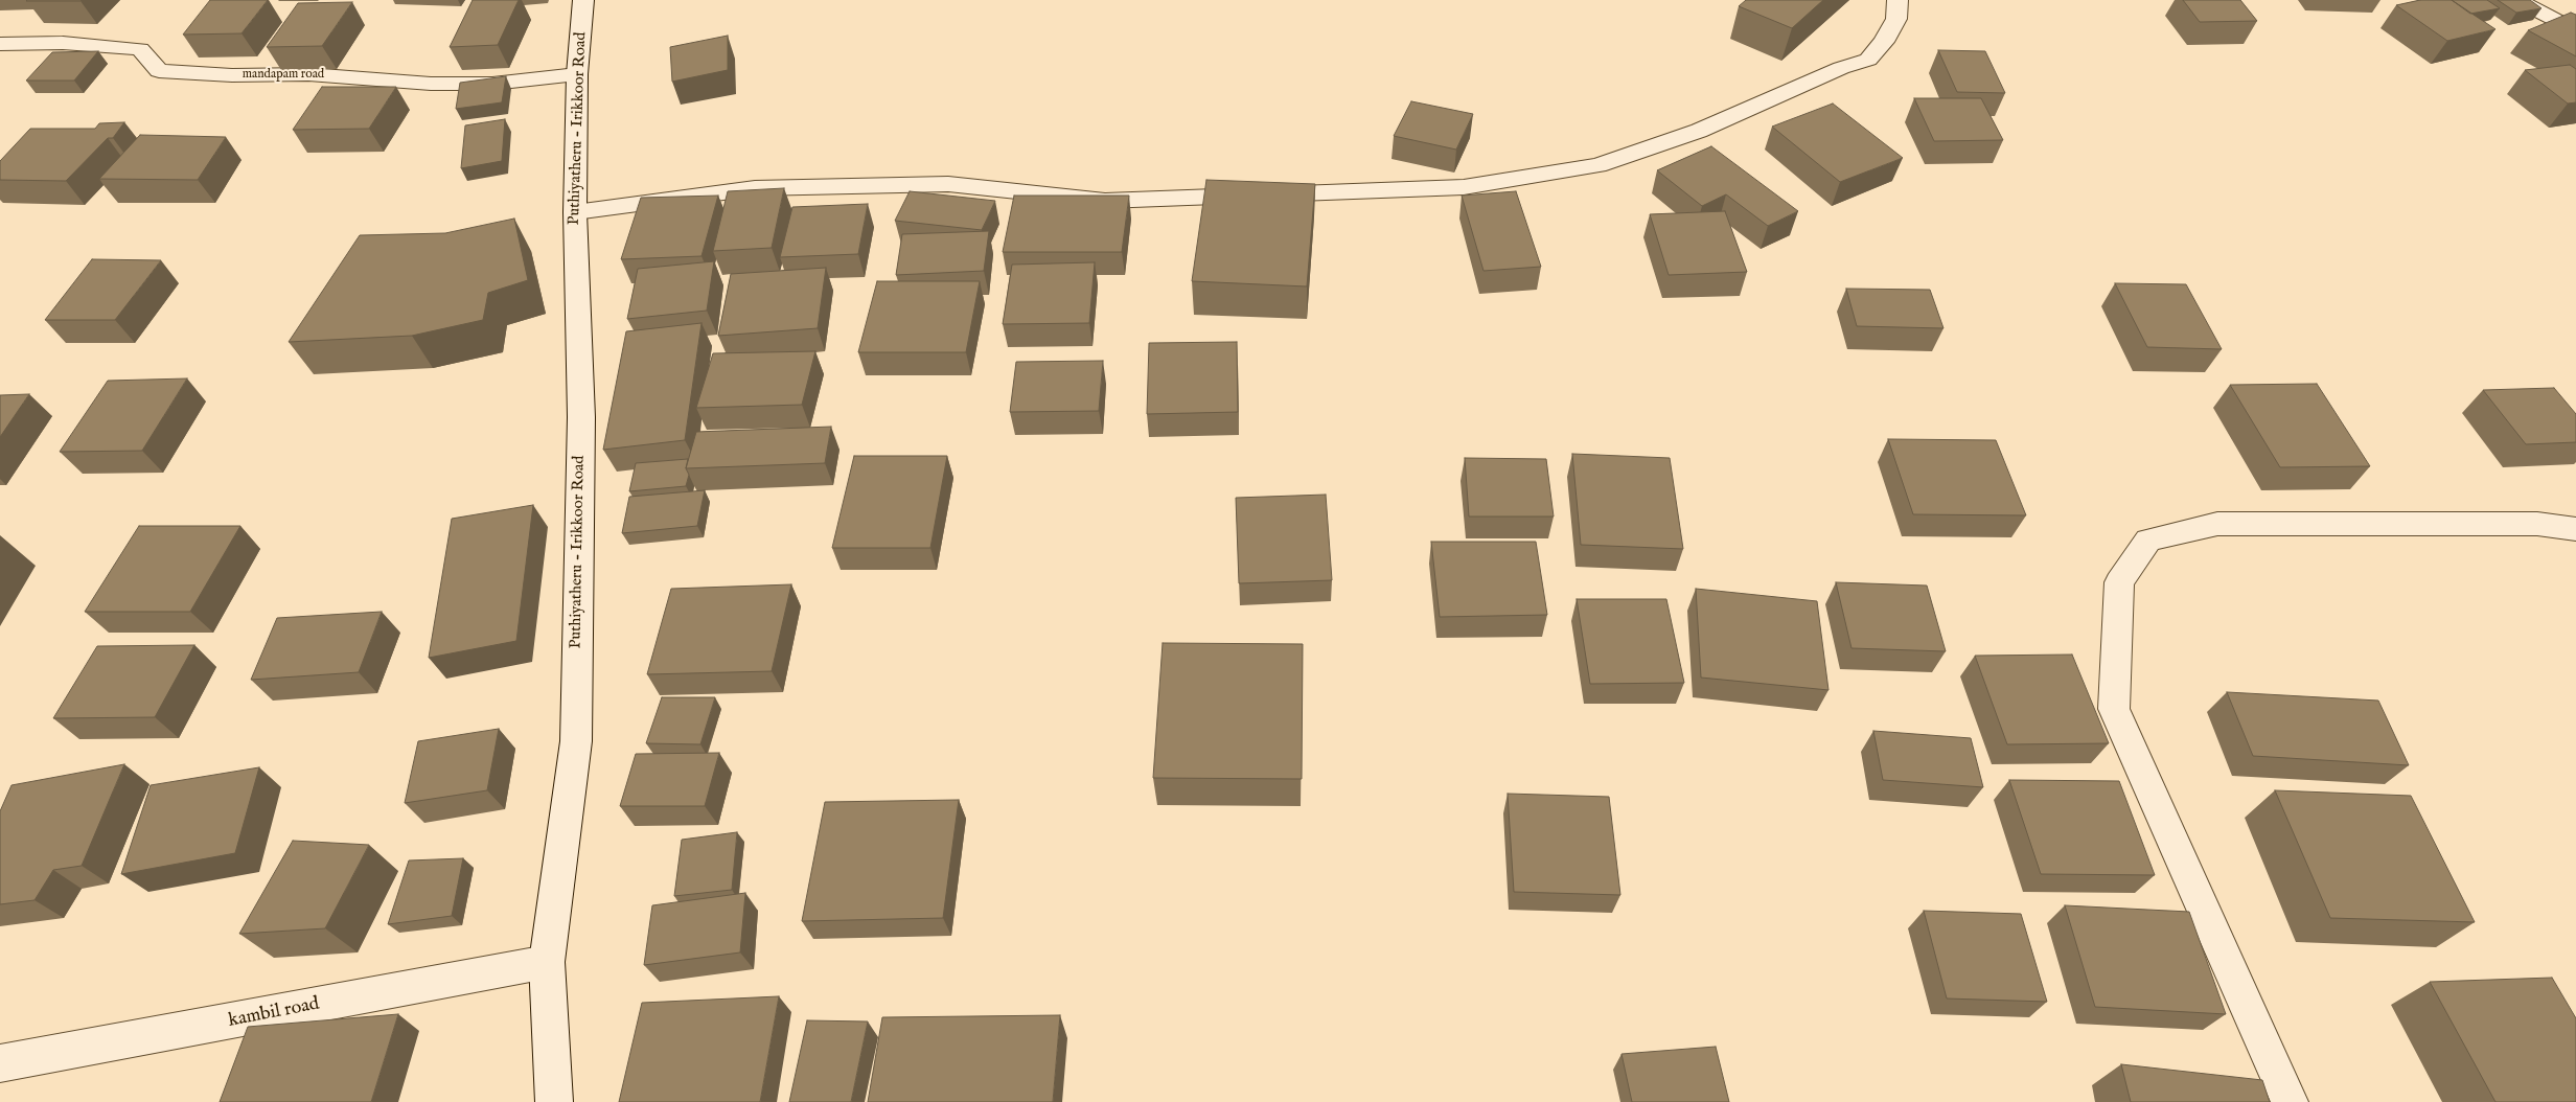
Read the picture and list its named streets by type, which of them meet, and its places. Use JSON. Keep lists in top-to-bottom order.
{
  "streets": {
    "street": ["mandapam road", "Puthiyatheru - Irikkoor Road", "kambil road"]
  },
  "crossings": [
    ["mandapam road", "Puthiyatheru - Irikkoor Road"],
    ["Puthiyatheru - Irikkoor Road", "kambil road"]
  ]
}
